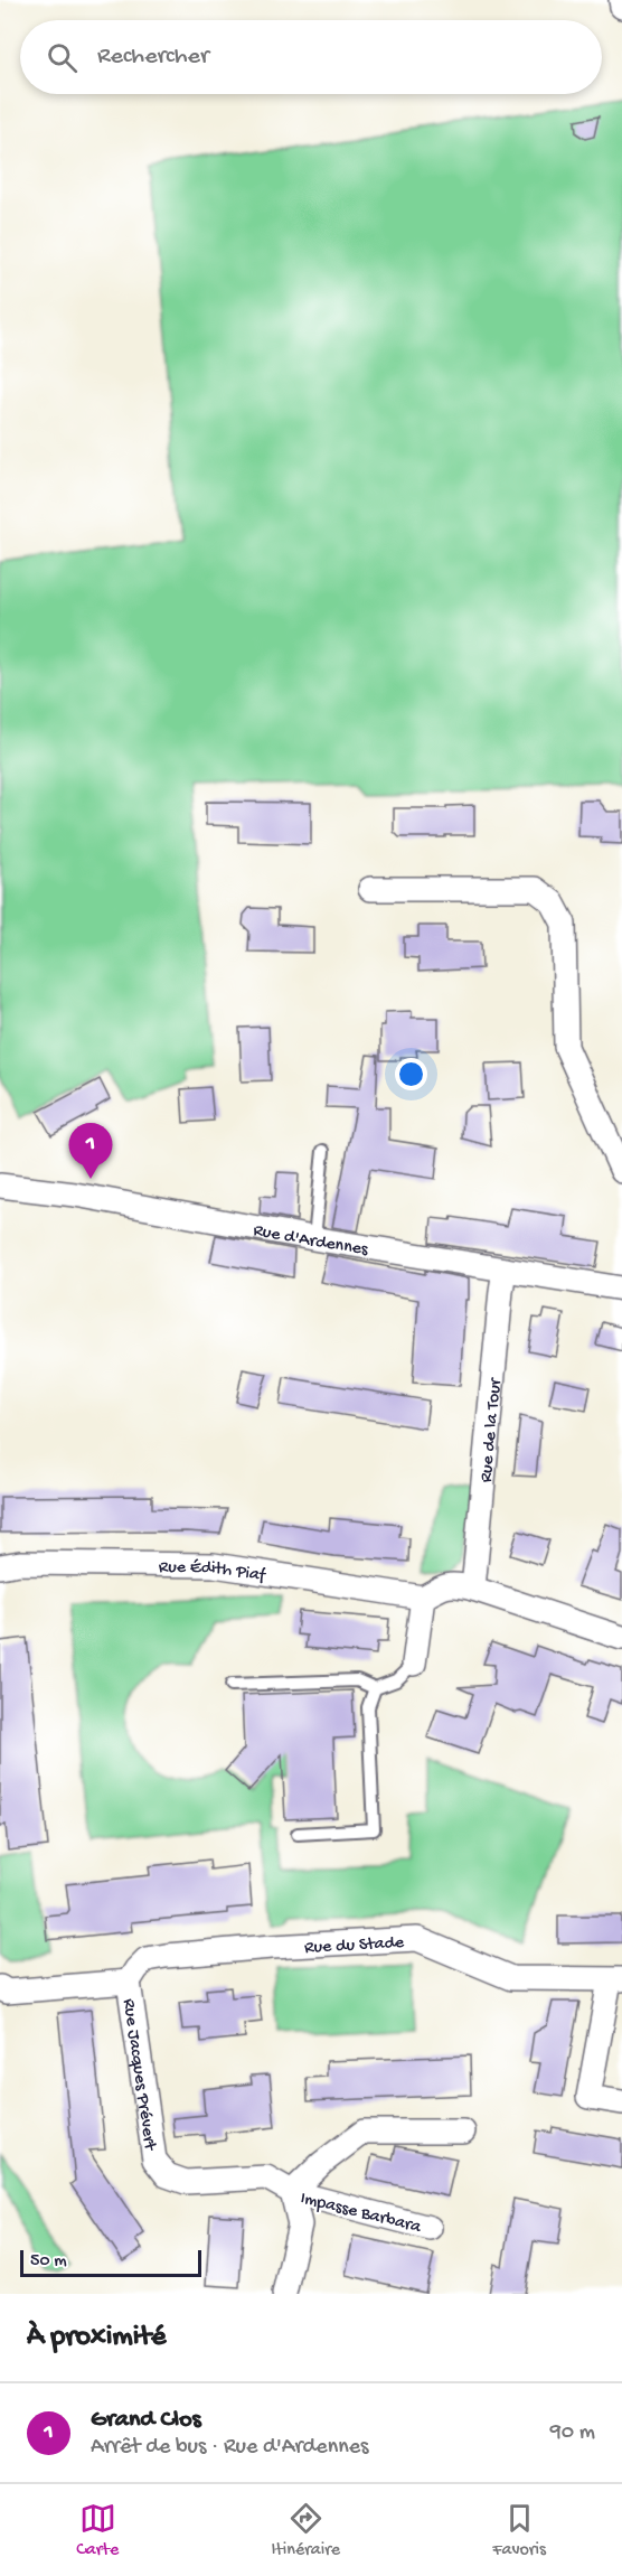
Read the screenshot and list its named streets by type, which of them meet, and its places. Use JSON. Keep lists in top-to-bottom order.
{
  "streets": {
    "street": [
      "Rue d'Ardennes",
      "Rue de la Tour",
      "Rue Édith Piaf",
      "Rue du Stade",
      "Rue Jacques Prévert",
      "Impasse Barbara"
    ]
  },
  "crossings": [
    ["Rue d'Ardennes", "Rue de la Tour"],
    ["Rue du Stade", "Rue Jacques Prévert"],
    ["Rue Jacques Prévert", "Impasse Barbara"]
  ],
  "scale_bar": "50 m",
  "page": {
    "search": "Rechercher",
    "pins": "1",
    "scale": "50 m",
    "heading": "À proximité",
    "list": [
      {
        "mark": "1",
        "name": "Grand Clos",
        "note": "Arrêt de bus · Rue d'Ardennes",
        "value": "90 m"
      }
    ],
    "nav": ["Carte", "Itinéraire", "Favoris"]
  }
}
